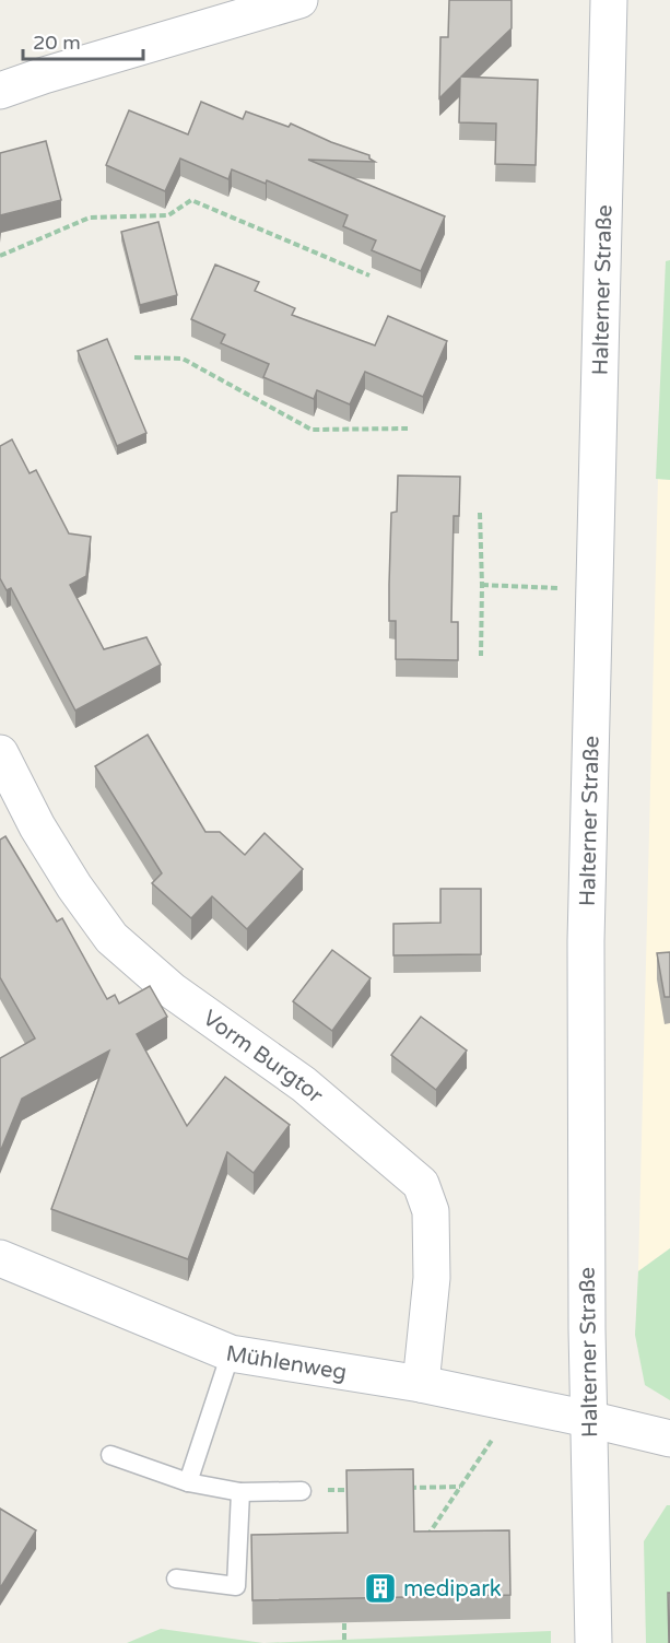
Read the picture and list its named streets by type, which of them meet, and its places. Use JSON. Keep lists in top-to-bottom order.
{
  "streets": {
    "street": ["Halterner Straße", "Vorm Burgtor", "Mühlenweg"]
  },
  "crossings": [
    ["Halterner Straße", "Mühlenweg"],
    ["Vorm Burgtor", "Mühlenweg"]
  ],
  "places": {
    "building": ["medipark"]
  },
  "scale_bar": "20 m"
}
